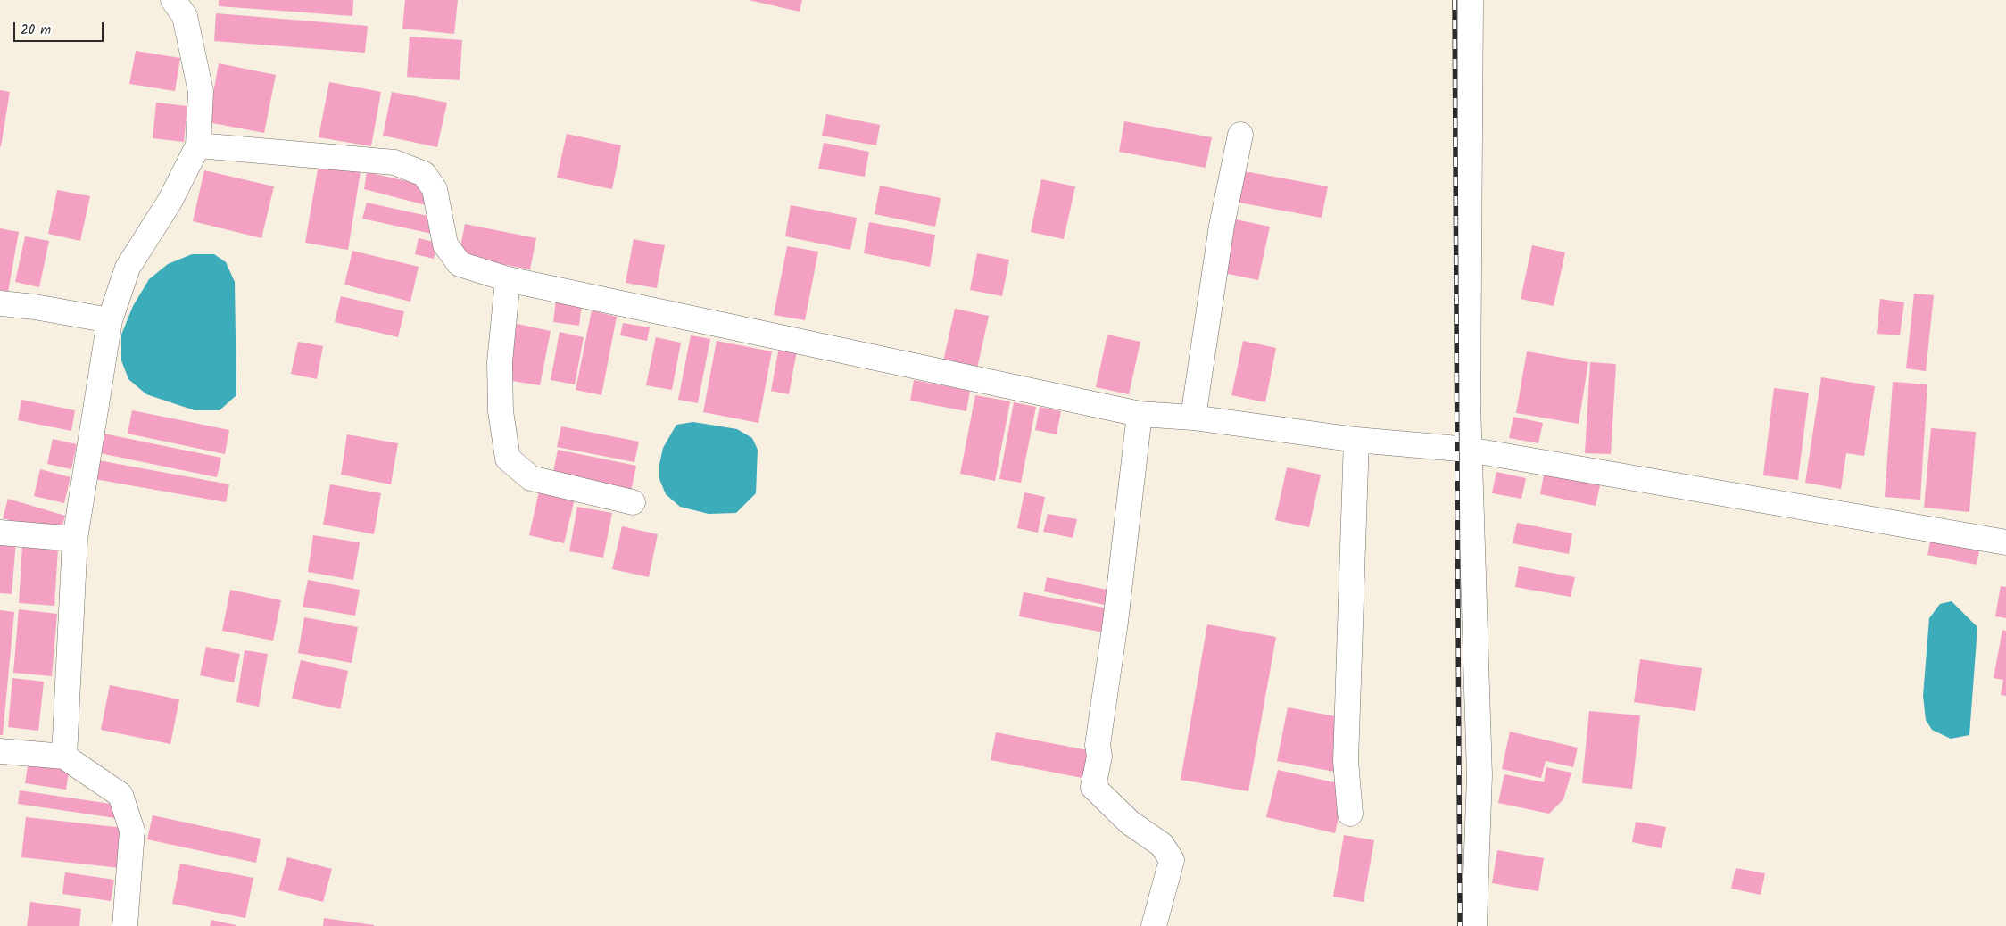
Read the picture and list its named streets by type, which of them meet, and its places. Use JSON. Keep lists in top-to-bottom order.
{
  "scale_bar": "20 m"
}
